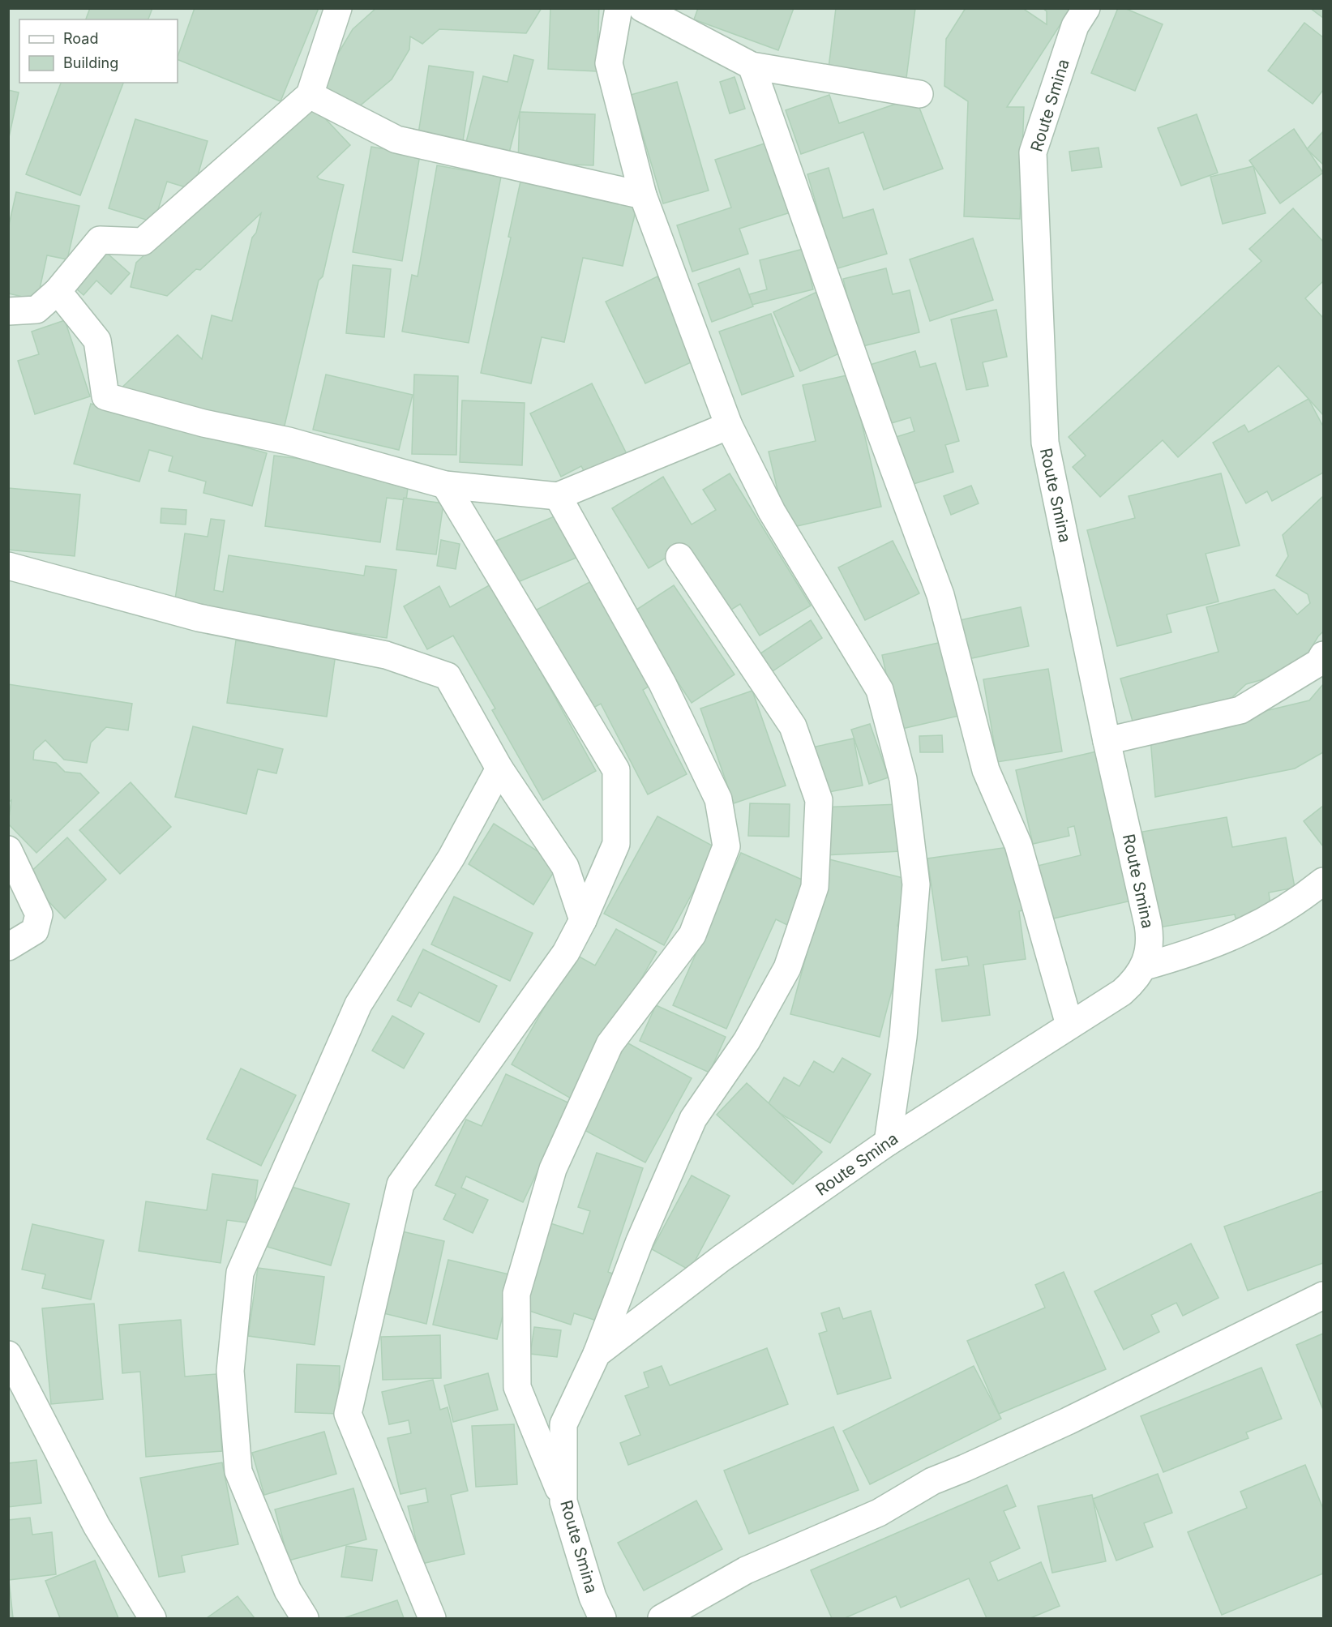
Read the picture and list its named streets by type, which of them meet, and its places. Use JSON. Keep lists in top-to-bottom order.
{
  "streets": {
    "street": ["Route Smina"]
  },
  "legend": ["Road", "Building"]
}
